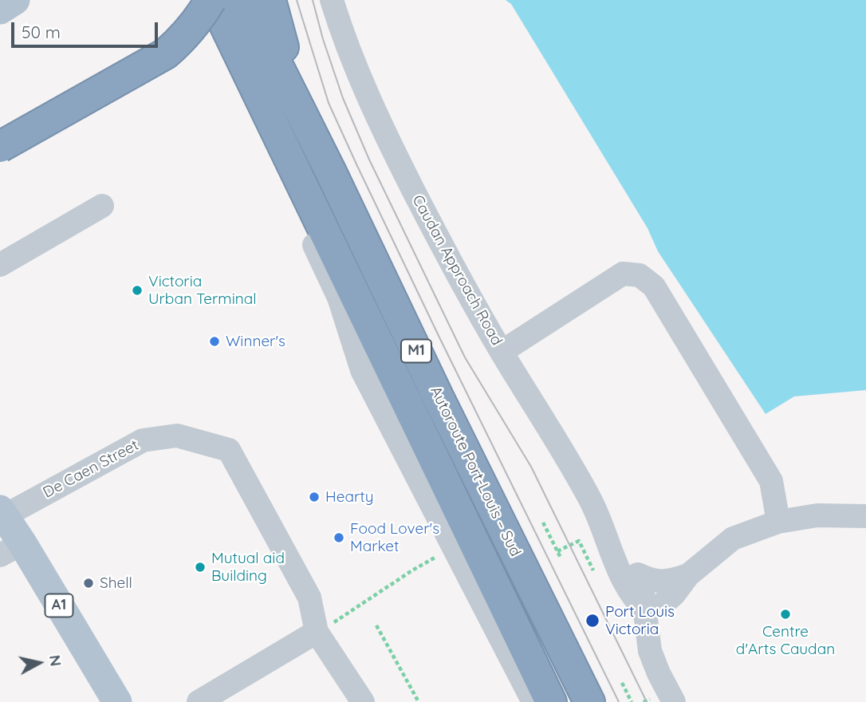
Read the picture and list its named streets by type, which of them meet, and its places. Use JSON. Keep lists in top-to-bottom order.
{
  "streets": {
    "highway": ["M1", "Autoroute Port-Louis – Sud"],
    "main road": ["A1"],
    "street": ["Caudan Approach Road", "De Caen Street"]
  },
  "crossings": [
    ["De Caen Street", "A1"]
  ],
  "places": [
    "Victoria Urban Terminal",
    "Winner's",
    "Hearty",
    "Food Lover's Market",
    "Mutual aid Building",
    "Shell",
    "Centre d'Arts Caudan",
    "Port Louis Victoria"
  ],
  "scale_bar": "50 m",
  "north": "right"
}
